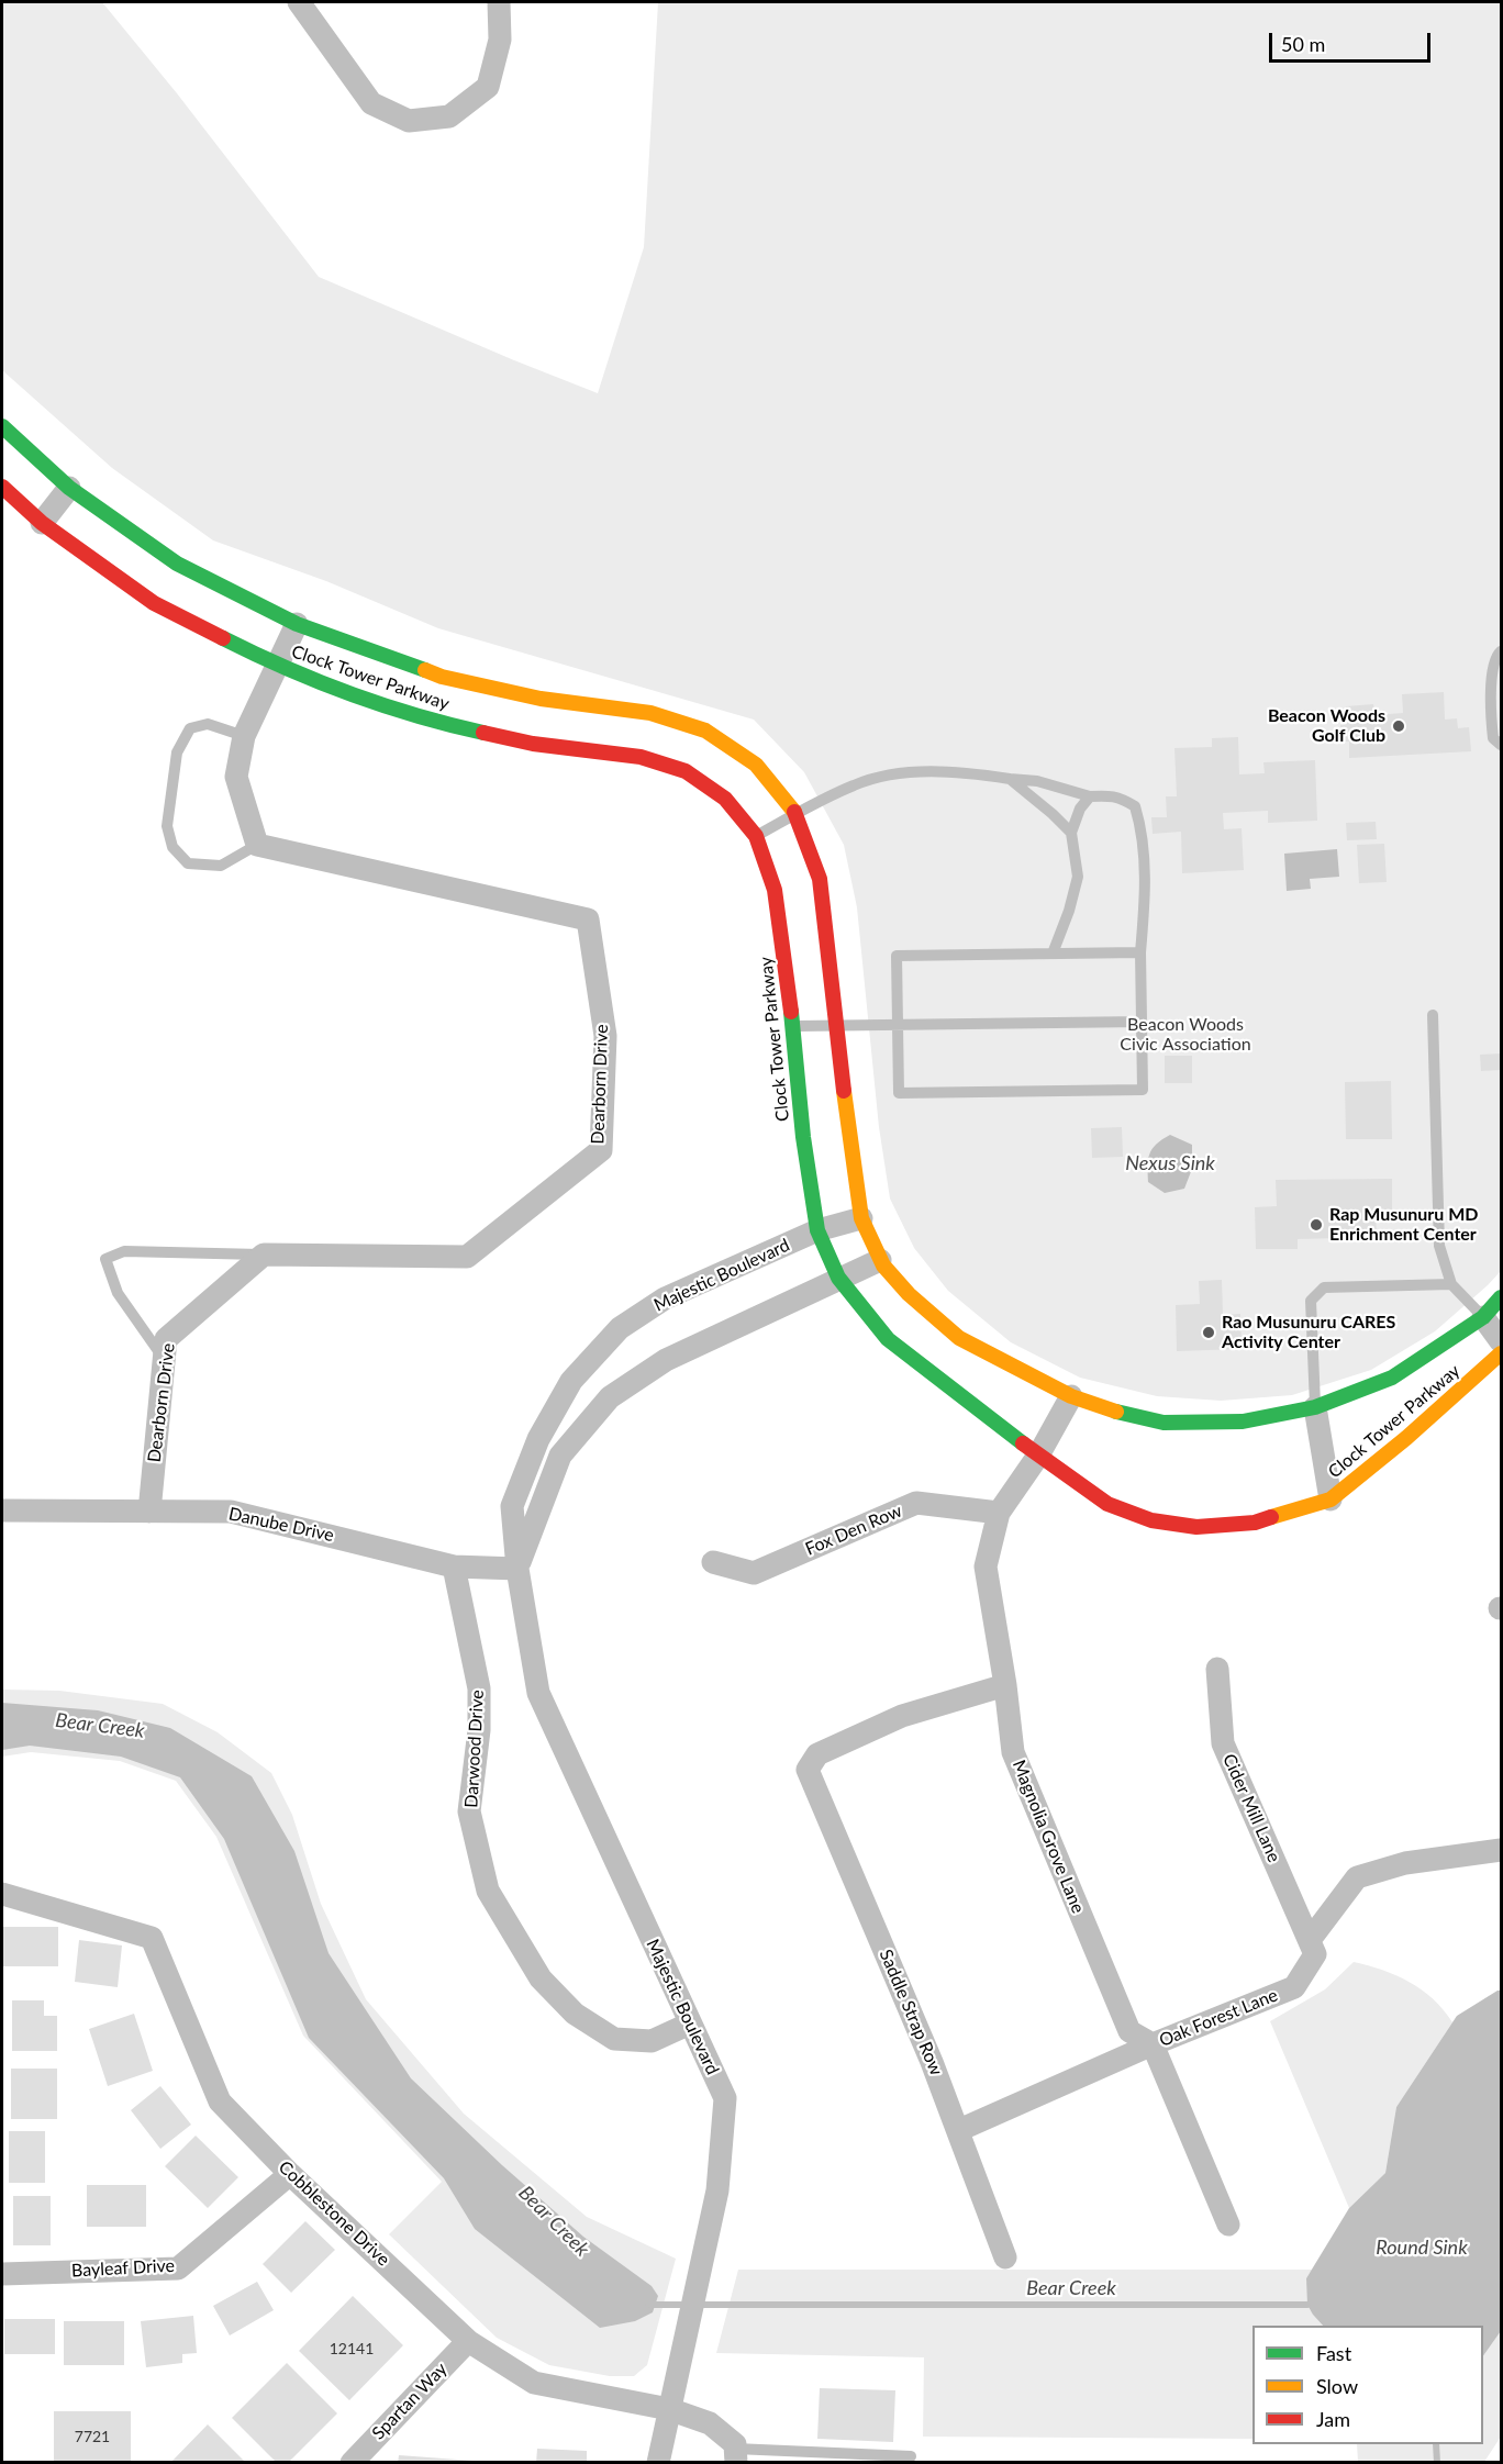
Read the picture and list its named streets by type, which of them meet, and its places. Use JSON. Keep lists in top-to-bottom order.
{
  "streets": {
    "street": [
      "Clock Tower Parkway",
      "Dearborn Drive",
      "Majestic Boulevard",
      "Danube Drive",
      "Fox Den Row",
      "Darwood Drive",
      "Cider Mill Lane",
      "Magnolia Grove Lane",
      "Saddle Strap Row",
      "Oak Forest Lane",
      "Cobblestone Drive",
      "Bayleaf Drive",
      "Spartan Way"
    ]
  },
  "crossings": [
    ["Clock Tower Parkway", "Majestic Boulevard"],
    ["Clock Tower Parkway", "Magnolia Grove Lane"],
    ["Dearborn Drive", "Danube Drive"],
    ["Majestic Boulevard", "Danube Drive"],
    ["Majestic Boulevard", "Darwood Drive"],
    ["Majestic Boulevard", "Cobblestone Drive"],
    ["Danube Drive", "Darwood Drive"],
    ["Fox Den Row", "Magnolia Grove Lane"],
    ["Cider Mill Lane", "Oak Forest Lane"],
    ["Magnolia Grove Lane", "Saddle Strap Row"],
    ["Magnolia Grove Lane", "Oak Forest Lane"],
    ["Saddle Strap Row", "Oak Forest Lane"],
    ["Cobblestone Drive", "Bayleaf Drive"],
    ["Cobblestone Drive", "Spartan Way"]
  ],
  "water": ["Nexus Sink", "Bear Creek", "Round Sink"],
  "parks": ["Beacon Woods Civic Association"],
  "places": ["Beacon Woods Golf Club", "Rap Musunuru MD Enrichment Center", "Rao Musunuru CARES Activity Center"],
  "house_numbers": ["12141", "7721"],
  "legend": ["Fast", "Slow", "Jam"],
  "scale_bar": "50 m"
}
